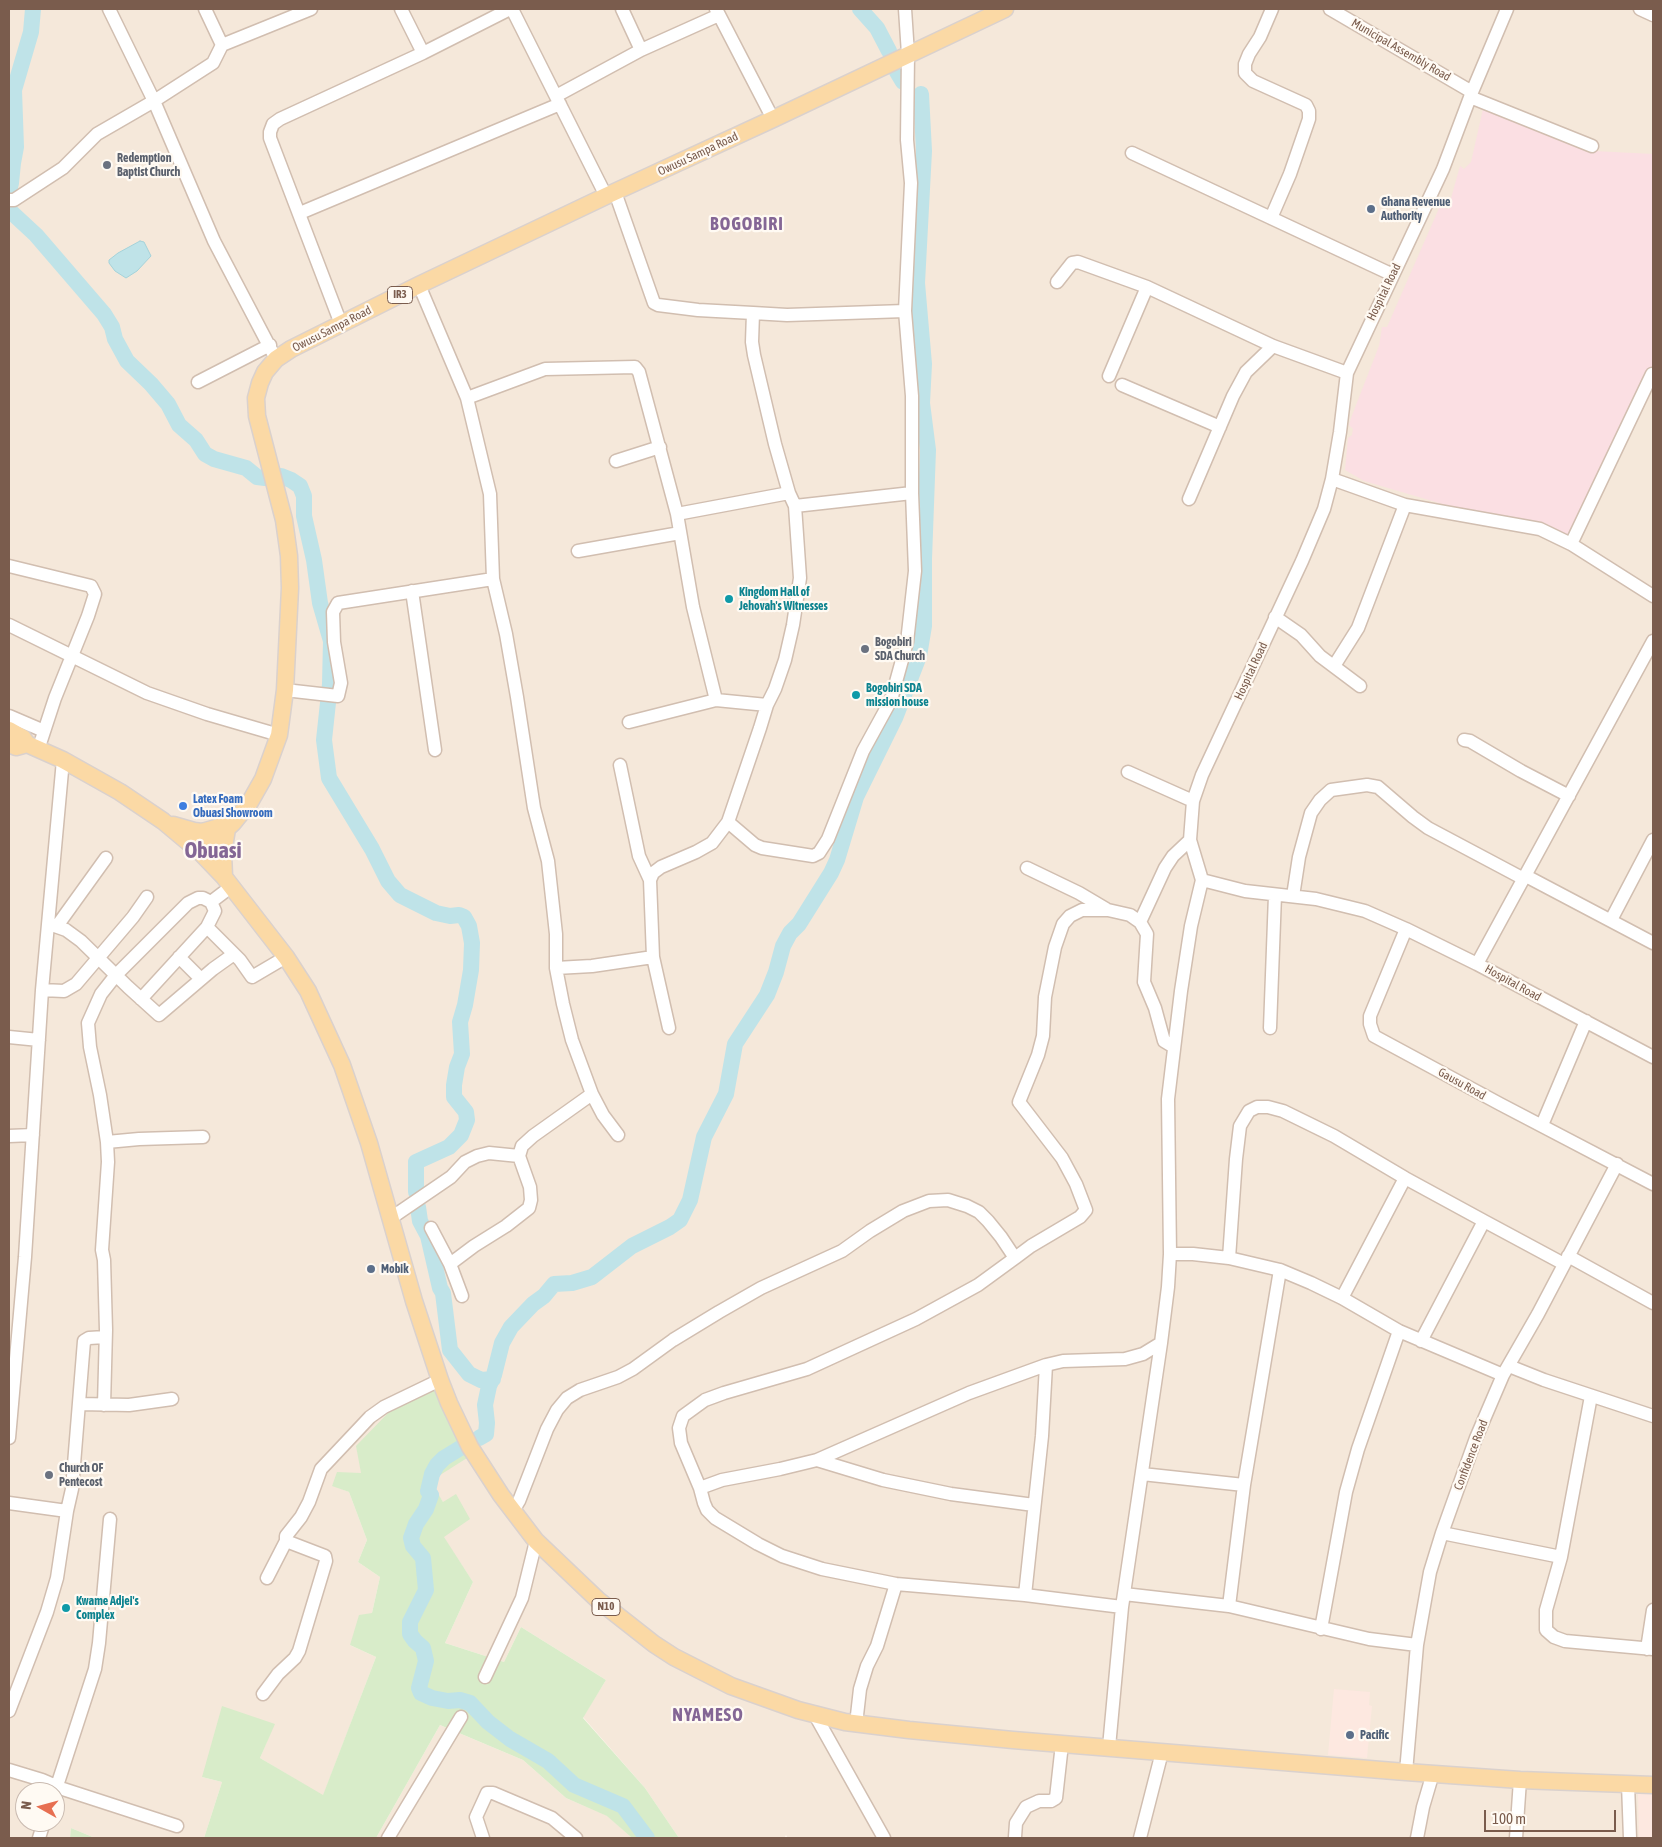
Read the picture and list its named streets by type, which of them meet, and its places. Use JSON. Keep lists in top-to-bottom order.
{
  "streets": {
    "main road": ["Owusu Sampa Road", "IR3", "N10"],
    "street": [
      "Municipal Assembly Road",
      "Hospital Road",
      "Gausu Road",
      "Confidence Road"
    ]
  },
  "crossings": [
    ["Municipal Assembly Road", "Hospital Road"],
    ["Owusu Sampa Road", "N10"],
    ["Hospital Road", "Gausu Road"],
    ["Gausu Road", "Confidence Road"],
    ["Confidence Road", "N10"]
  ],
  "districts": ["BOGOBIRI", "Obuasi", "NYAMESO"],
  "places": [
    "Redemption Baptist Church",
    "Ghana Revenue Authority",
    "Kingdom Hall of Jehovah's Witnesses",
    "Bogobiri SDA Church",
    "Bogobiri SDA mission house",
    "Latex Foam Obuasi Showroom",
    "Mobik",
    "Church OF Pentecost",
    "Kwame Adjei's Complex",
    "Pacific"
  ],
  "scale_bar": "100 m",
  "north": "left"
}
